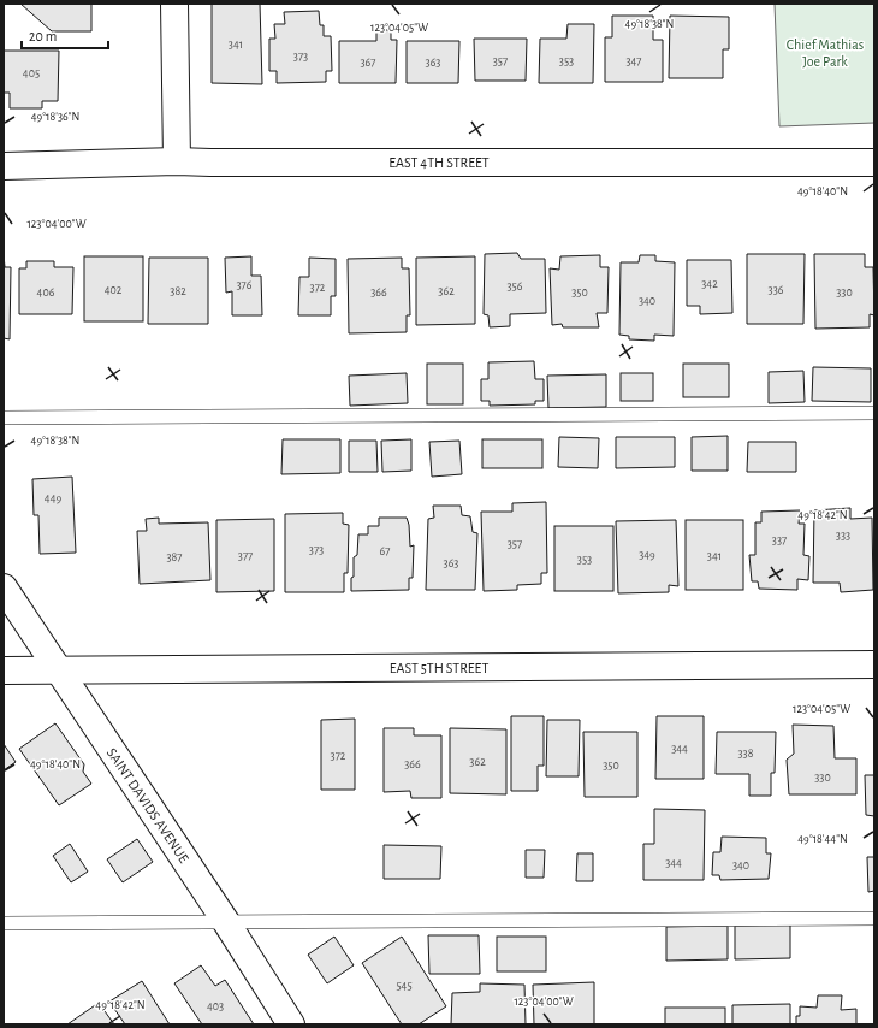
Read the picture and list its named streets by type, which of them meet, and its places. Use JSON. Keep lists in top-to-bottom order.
{
  "streets": {
    "street": ["EAST 4TH STREET", "EAST 5TH STREET", "SAINT DAVIDS AVENUE"]
  },
  "crossings": [
    ["EAST 5TH STREET", "SAINT DAVIDS AVENUE"]
  ],
  "parks": ["Chief Mathias Joe Park"],
  "house_numbers": [
    "341",
    "373",
    "357",
    "353",
    "347",
    "367",
    "363",
    "405",
    "342",
    "376",
    "356",
    "372",
    "402",
    "336",
    "382",
    "362",
    "406",
    "366",
    "350",
    "330",
    "340",
    "449",
    "333",
    "337",
    "357",
    "373",
    "67",
    "349",
    "377",
    "341",
    "387",
    "353",
    "363",
    "344",
    "338",
    "372",
    "362",
    "366",
    "350",
    "330",
    "344",
    "340",
    "545",
    "403"
  ],
  "scale_bar": "20 m",
  "coordinates": [
    "49°18'38\"N",
    "123°04'05\"W",
    "49°18'36\"N",
    "49°18'40\"N",
    "123°04'00\"W",
    "49°18'42\"N",
    "49°18'44\"N"
  ]
}
